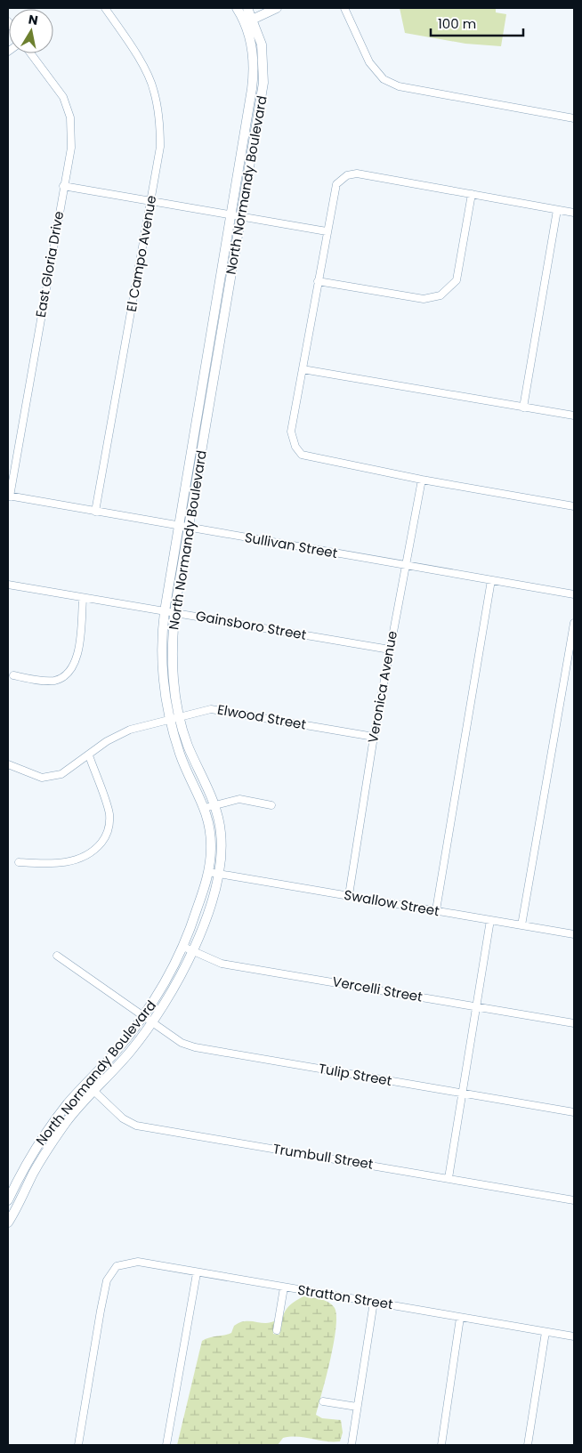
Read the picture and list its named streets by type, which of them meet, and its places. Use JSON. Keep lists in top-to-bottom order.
{
  "streets": {
    "street": [
      "North Normandy Boulevard",
      "El Campo Avenue",
      "East Gloria Drive",
      "Sullivan Street",
      "Gainsboro Street",
      "Veronica Avenue",
      "Elwood Street",
      "Swallow Street",
      "Vercelli Street",
      "Tulip Street",
      "Trumbull Street",
      "Stratton Street"
    ]
  },
  "crossings": [
    ["North Normandy Boulevard", "Sullivan Street"],
    ["North Normandy Boulevard", "Gainsboro Street"],
    ["North Normandy Boulevard", "Elwood Street"],
    ["North Normandy Boulevard", "Swallow Street"],
    ["North Normandy Boulevard", "Vercelli Street"],
    ["North Normandy Boulevard", "Tulip Street"],
    ["North Normandy Boulevard", "Trumbull Street"],
    ["El Campo Avenue", "Sullivan Street"],
    ["East Gloria Drive", "Sullivan Street"],
    ["Sullivan Street", "Veronica Avenue"],
    ["Gainsboro Street", "Veronica Avenue"],
    ["Veronica Avenue", "Elwood Street"],
    ["Veronica Avenue", "Swallow Street"]
  ],
  "scale_bar": "100 m",
  "north": "top"
}
